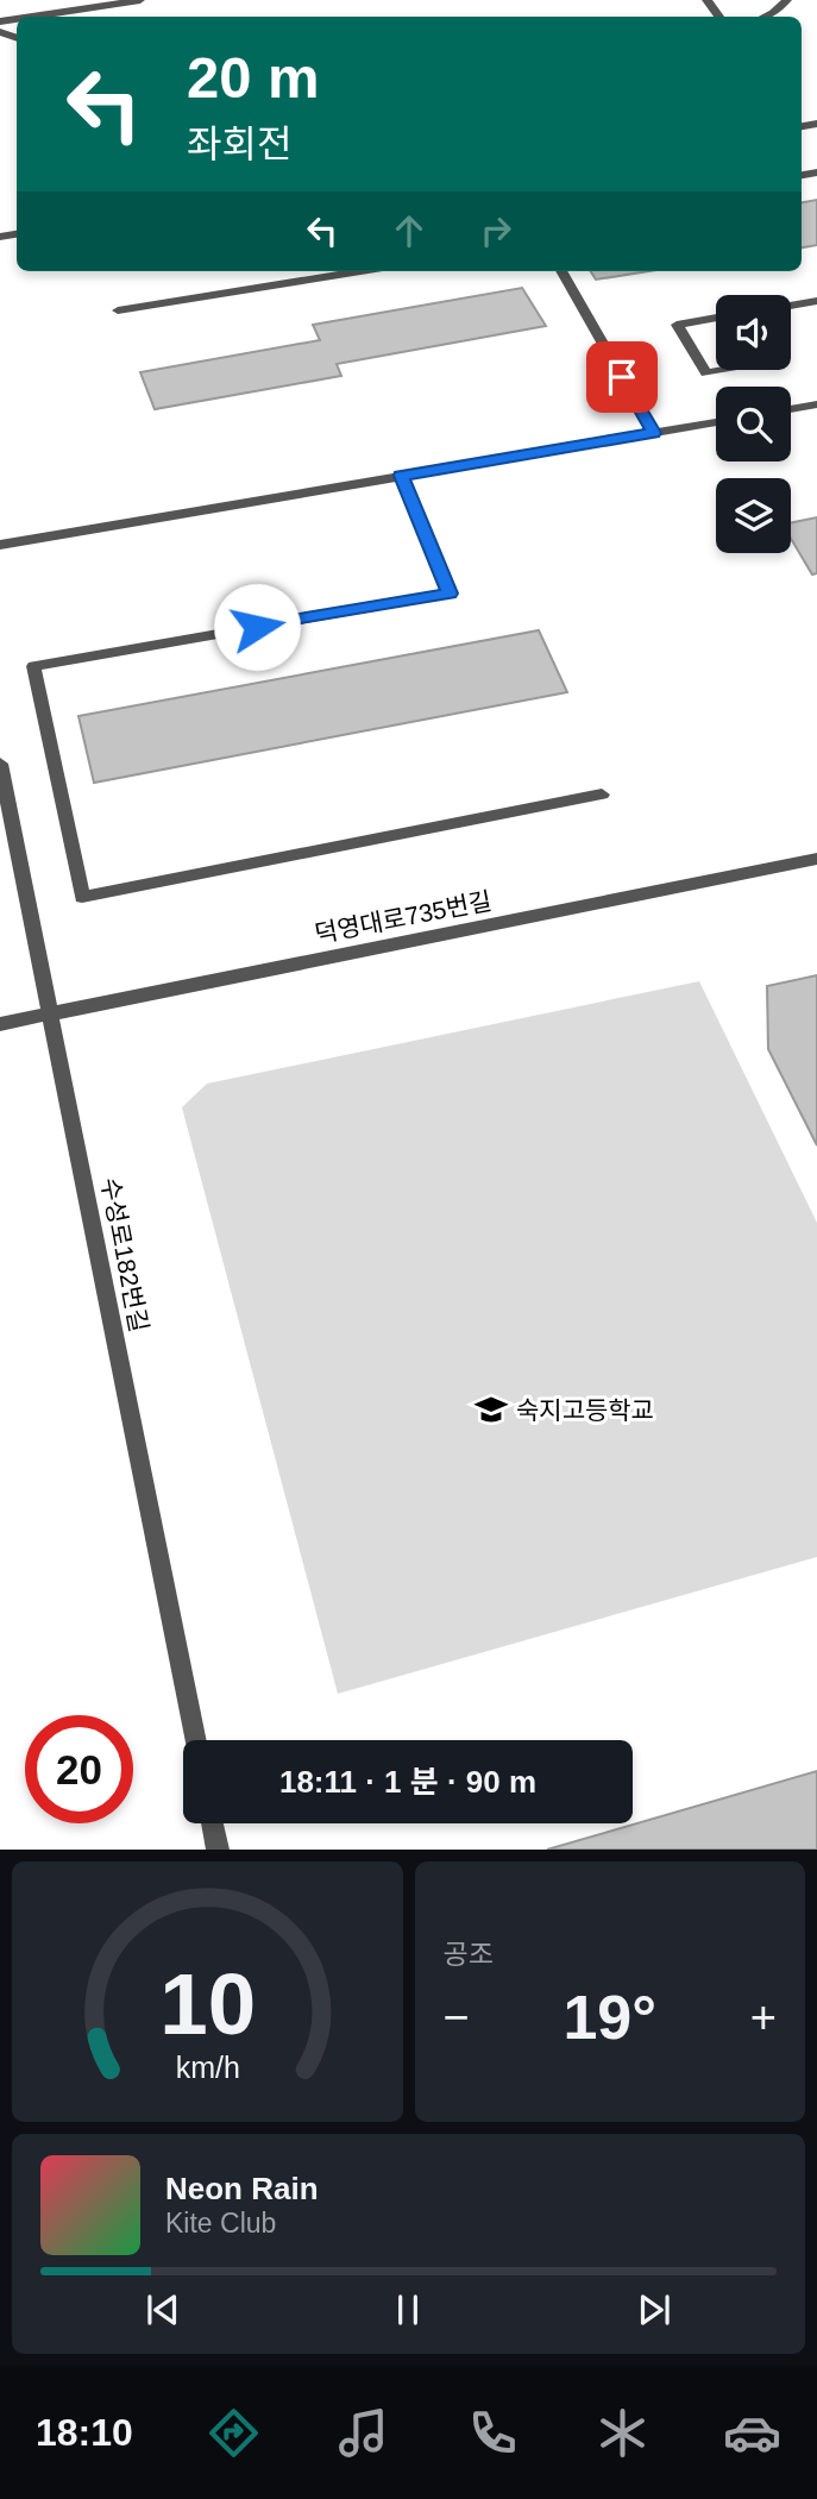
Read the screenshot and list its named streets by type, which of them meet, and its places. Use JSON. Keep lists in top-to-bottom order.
{
  "streets": {
    "street": ["덕영대로735번길", "수성로182번길"]
  },
  "crossings": [
    ["덕영대로735번길", "수성로182번길"]
  ],
  "places": {
    "school or university": ["숙지고등학교"]
  },
  "page": {
    "turn": ["20 m", "좌회전"],
    "limit": "20",
    "trip": "18:11 · 1 분 · 90 m",
    "tile": "공조",
    "heat": ["−", "19°", "+"],
    "song": ["Neon Rain", "Kite Club"],
    "tabs": "18:10",
    "gauge": ["10", "km/h"]
  }
}
